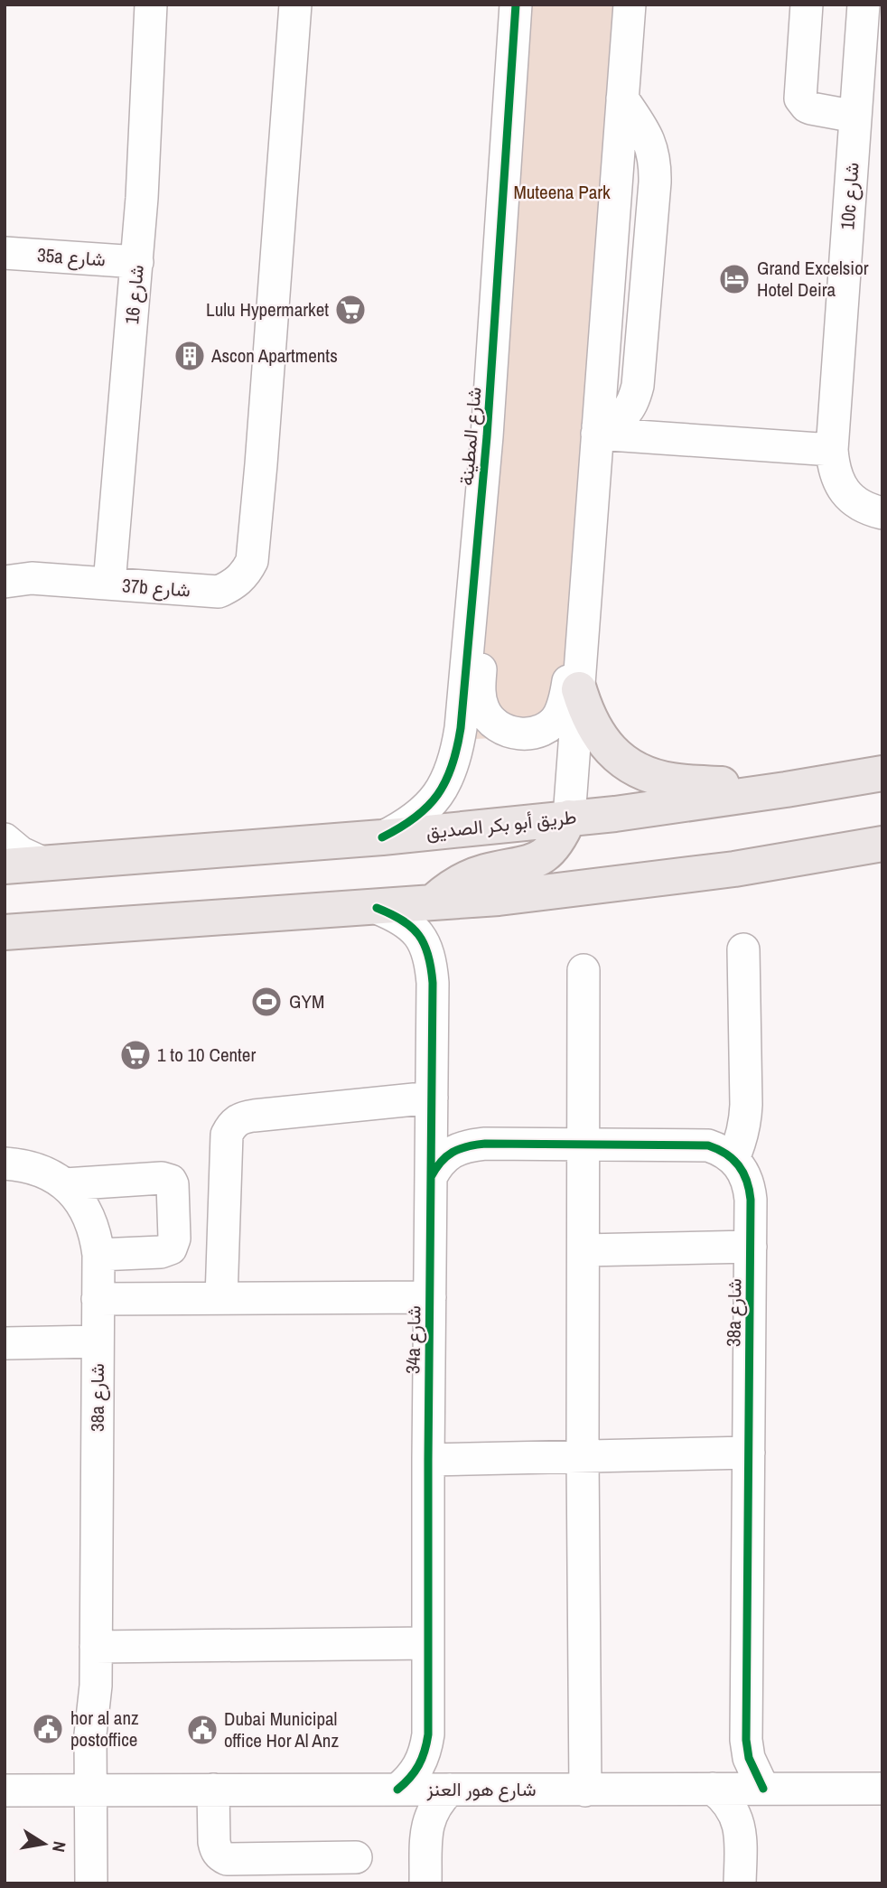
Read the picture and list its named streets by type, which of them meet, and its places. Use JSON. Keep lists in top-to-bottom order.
{
  "streets": {
    "main road": ["طريق أبو بكر الصديق"],
    "street": [
      "10c شارع",
      "35a شارع",
      "شارع 16",
      "شارع المطينة",
      "37b شارع",
      "38a شارع",
      "34a شارع",
      "شارع هور العنز"
    ]
  },
  "crossings": [
    ["35a شارع", "شارع 16"],
    ["شارع 16", "37b شارع"],
    ["شارع المطينة", "طريق أبو بكر الصديق"],
    ["38a شارع", "شارع هور العنز"],
    ["34a شارع", "شارع هور العنز"]
  ],
  "parks": ["Muteena Park"],
  "places": {
    "hotel": ["Grand Excelsior Hotel Deira"],
    "supermarket": ["Lulu Hypermarket", "1 to 10 Center"],
    "building": ["Ascon Apartments"],
    "sports": ["GYM"],
    "public building": ["hor al anz postoffice", "Dubai Municipal office Hor Al Anz"]
  },
  "north": "right"
}
